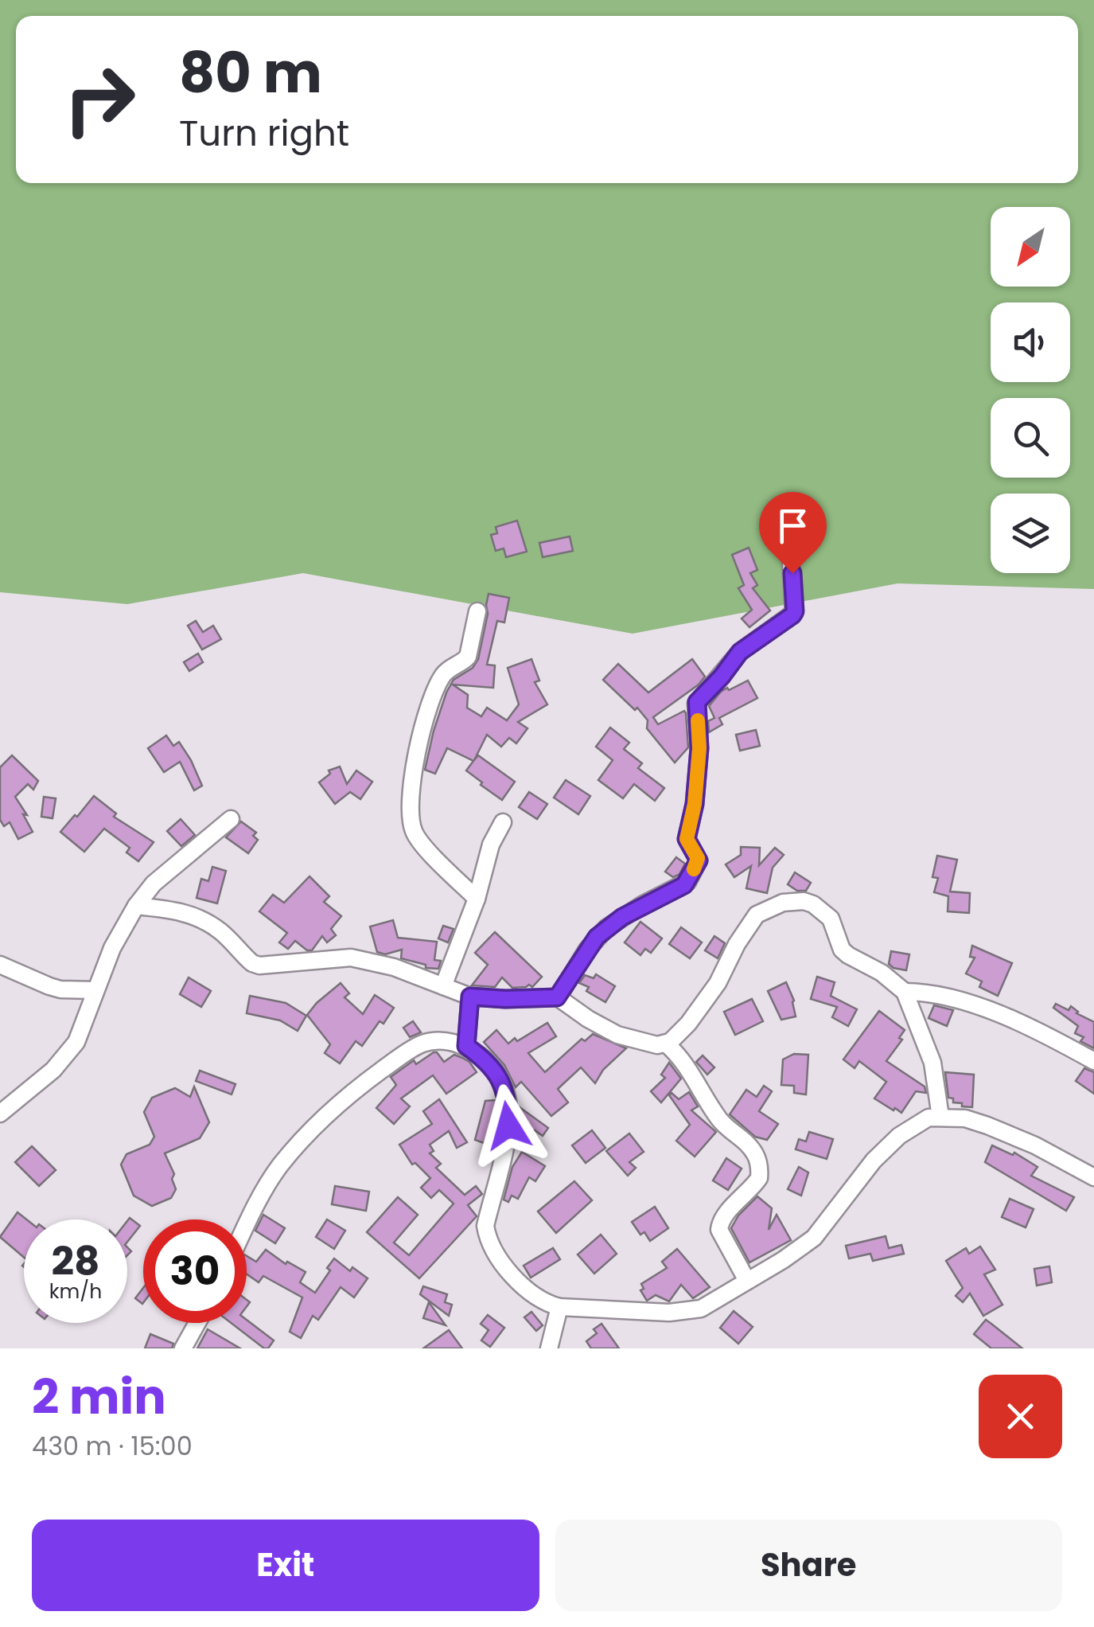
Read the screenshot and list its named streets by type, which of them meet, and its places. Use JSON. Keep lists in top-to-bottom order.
{
  "north": "bottom left",
  "page": {
    "turn": ["80 m", "Turn right"],
    "speed": "28 km/h",
    "limit": "30",
    "heading": ["2 min", "430 m · 15:00"],
    "buttons": ["Exit", "Share"]
  }
}
